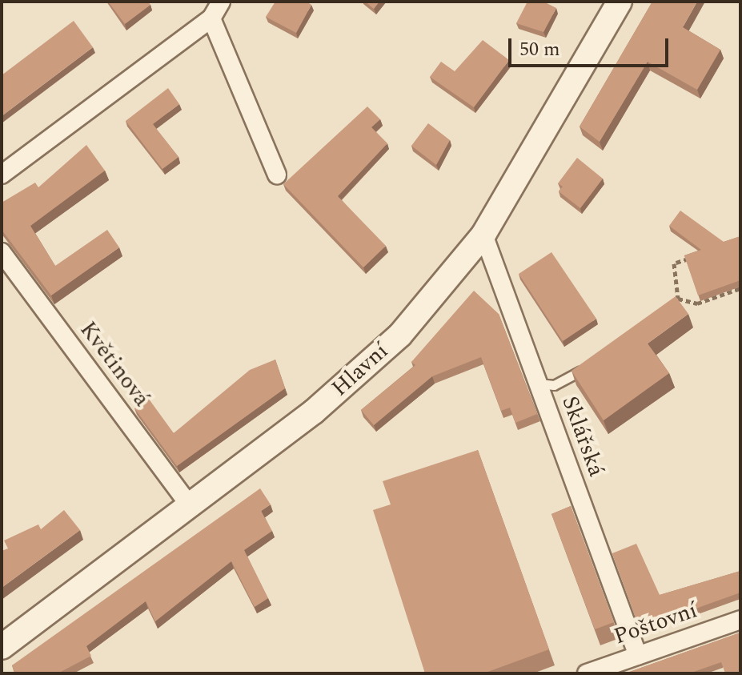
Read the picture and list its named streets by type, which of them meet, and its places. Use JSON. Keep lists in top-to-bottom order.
{
  "streets": {
    "main road": ["Hlavní"],
    "street": ["Květinová", "Sklářská", "Poštovní"]
  },
  "crossings": [
    ["Květinová", "Hlavní"],
    ["Hlavní", "Sklářská"],
    ["Sklářská", "Poštovní"]
  ],
  "scale_bar": "50 m"
}
